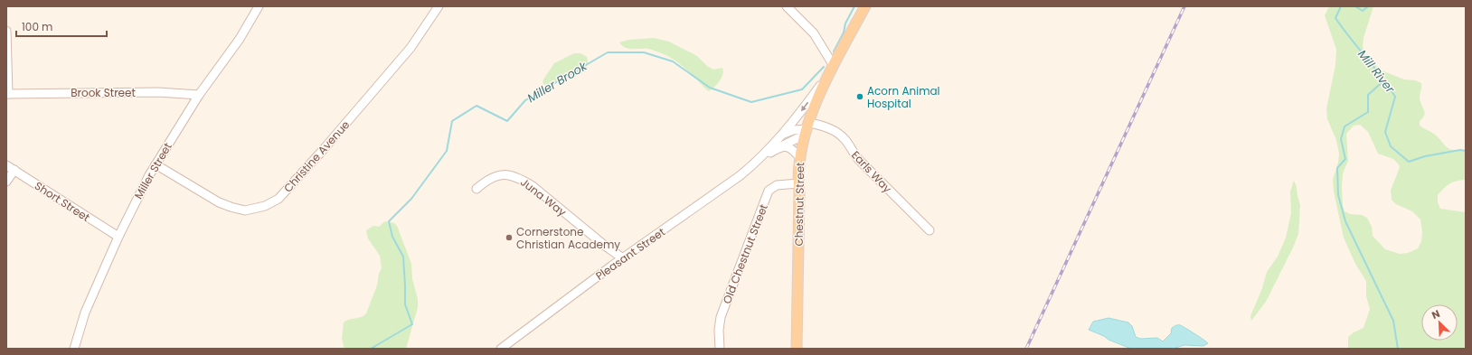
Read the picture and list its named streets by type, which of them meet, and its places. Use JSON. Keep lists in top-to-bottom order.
{
  "streets": {
    "main road": ["Chestnut Street"],
    "street": [
      "Brook Street",
      "Christine Avenue",
      "Miller Street",
      "Earls Way",
      "Juna Way",
      "Short Street",
      "Pleasant Street",
      "Old Chestnut Street"
    ]
  },
  "crossings": [
    ["Brook Street", "Miller Street"],
    ["Christine Avenue", "Miller Street"],
    ["Miller Street", "Short Street"],
    ["Earls Way", "Chestnut Street"],
    ["Earls Way", "Pleasant Street"],
    ["Juna Way", "Pleasant Street"],
    ["Chestnut Street", "Pleasant Street"],
    ["Chestnut Street", "Old Chestnut Street"]
  ],
  "water": ["Mill River", "Miller Brook"],
  "places": ["Acorn Animal Hospital", "Cornerstone Christian Academy"],
  "scale_bar": "100 m",
  "north": "top left"
}
